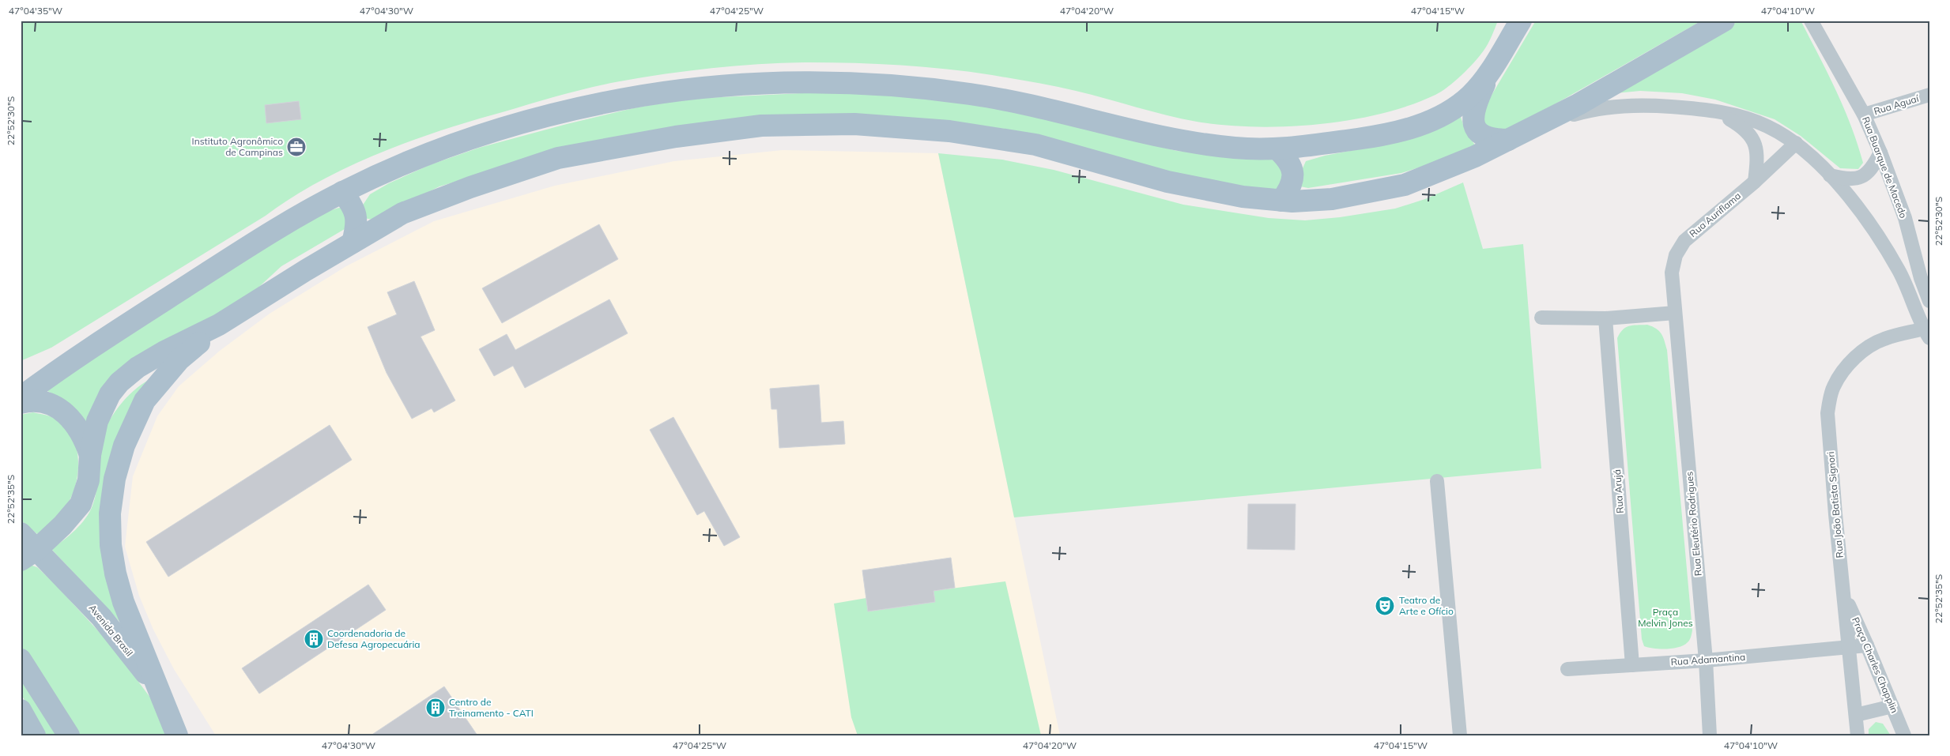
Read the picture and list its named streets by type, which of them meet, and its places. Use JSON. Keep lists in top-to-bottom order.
{
  "streets": {
    "main road": ["Avenida Brasil"],
    "street": [
      "Rua Aguaí",
      "Rua Buarque de Macedo",
      "Rua Auriflama",
      "Rua Arujá",
      "Rua João Batista Signori",
      "Rua Eleutério Rodrigues",
      "Rua Adamantina",
      "Praça Charles Chapplin"
    ]
  },
  "crossings": [
    ["Rua Aguaí", "Rua Buarque de Macedo"],
    ["Rua Auriflama", "Rua Eleutério Rodrigues"],
    ["Rua Arujá", "Rua Adamantina"],
    ["Rua João Batista Signori", "Rua Adamantina"],
    ["Rua João Batista Signori", "Praça Charles Chapplin"],
    ["Rua Eleutério Rodrigues", "Rua Adamantina"],
    ["Rua Adamantina", "Praça Charles Chapplin"]
  ],
  "parks": ["Praça Melvin Jones"],
  "places": {
    "office": ["Instituto Agronômico de Campinas"],
    "theatre": ["Teatro de Arte e Ofício"],
    "building": ["Coordenadoria de Defesa Agropecuária", "Centro de Treinamento - CATI"]
  },
  "coordinates": [
    "47°04'35\"W",
    "47°04'30\"W",
    "47°04'25\"W",
    "47°04'20\"W",
    "47°04'15\"W",
    "47°04'10\"W",
    "22°52'30\"S",
    "22°52'35\"S"
  ]
}
